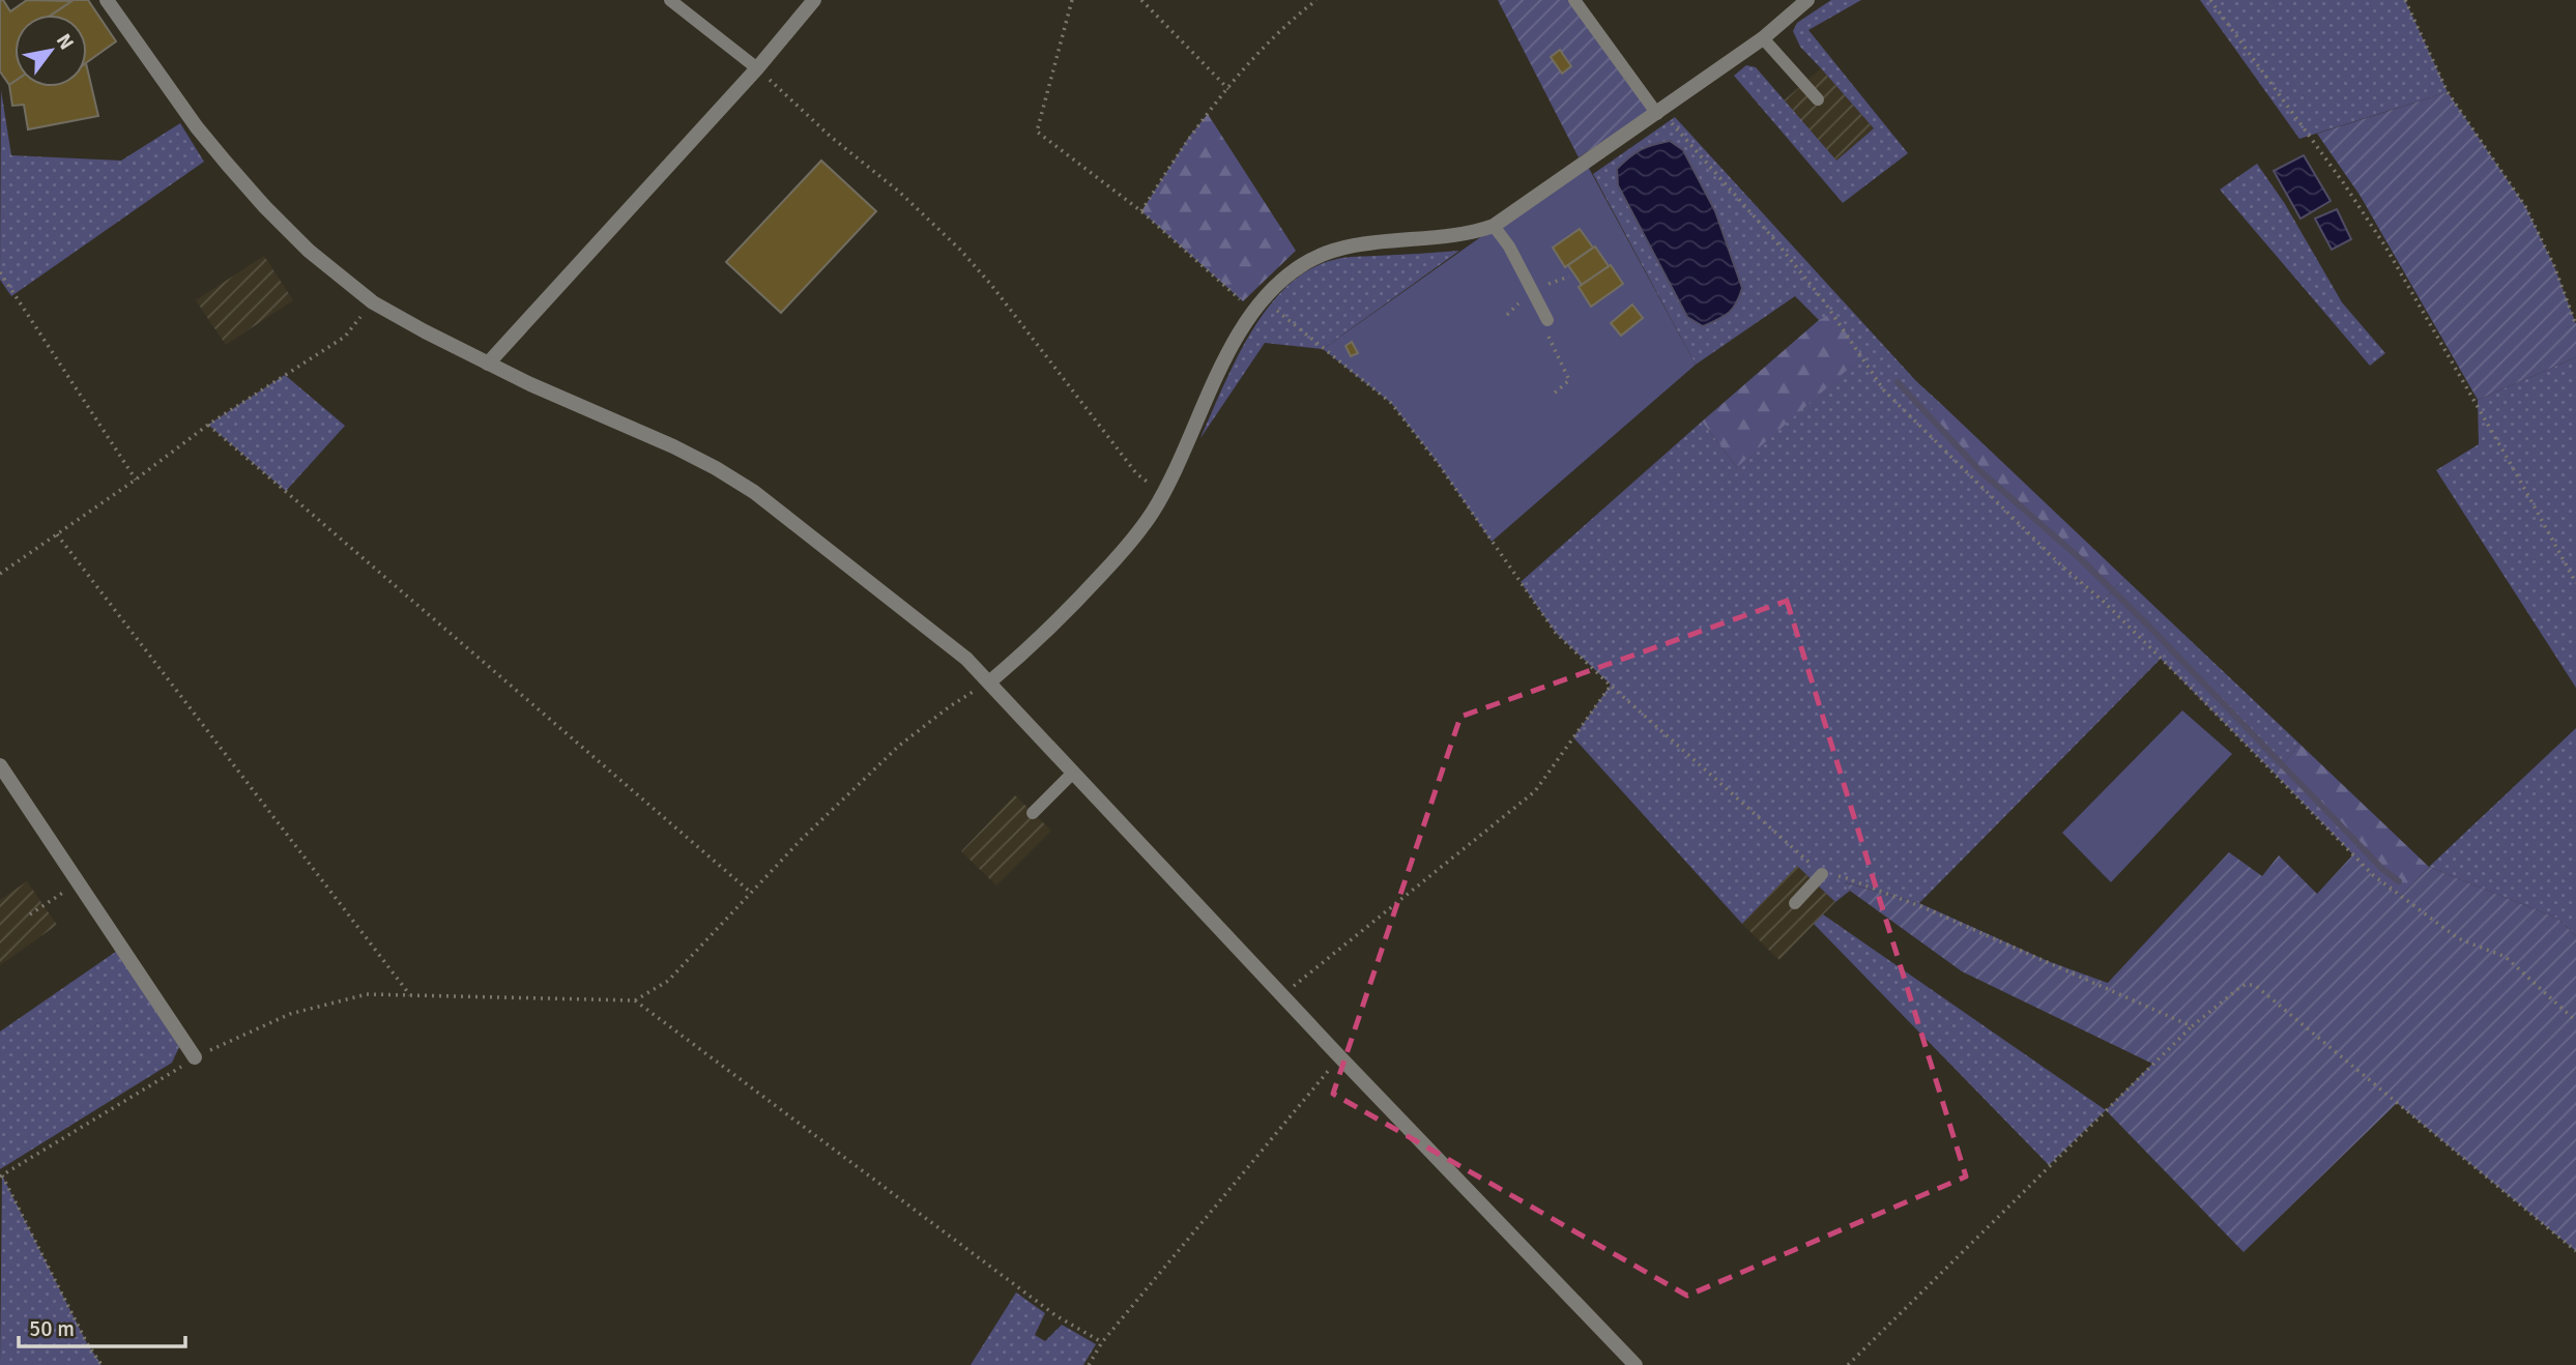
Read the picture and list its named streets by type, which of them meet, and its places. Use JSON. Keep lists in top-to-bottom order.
{
  "scale_bar": "50 m",
  "north": "top right"
}
